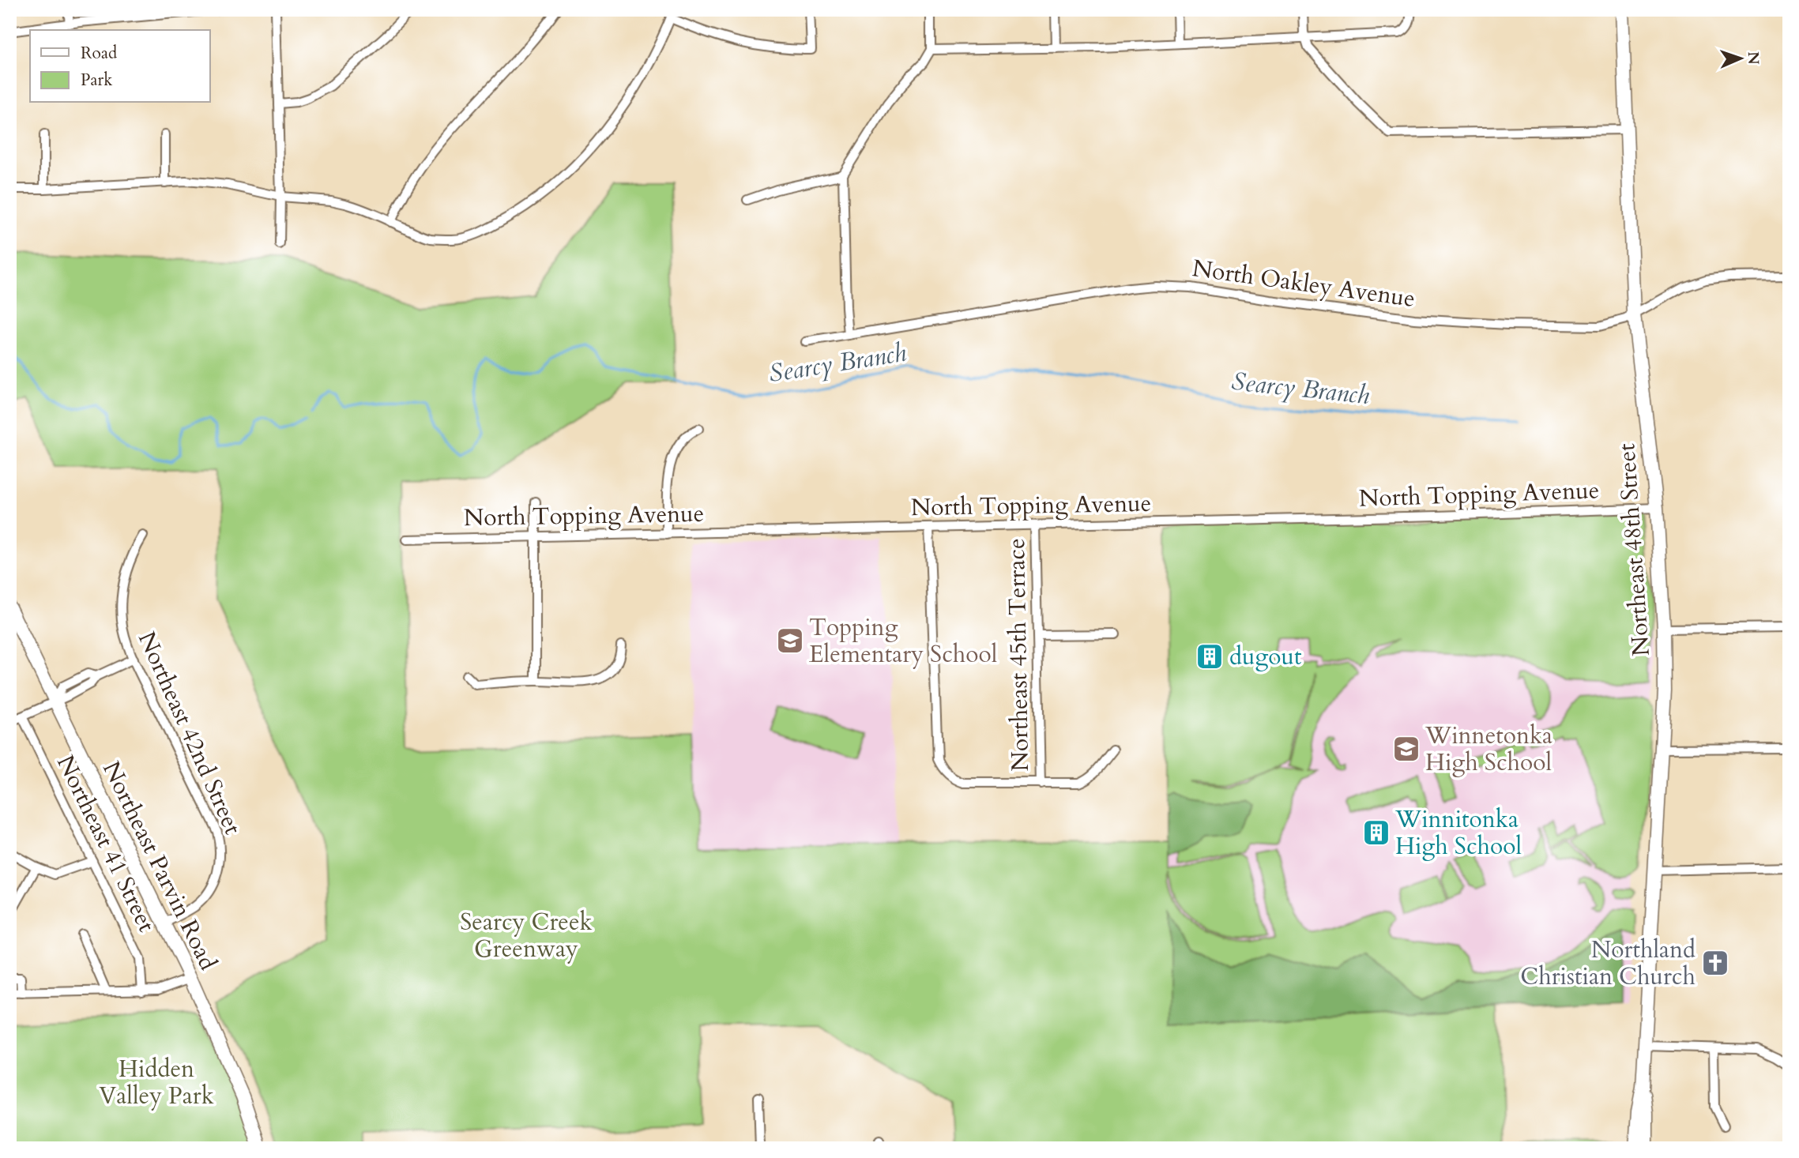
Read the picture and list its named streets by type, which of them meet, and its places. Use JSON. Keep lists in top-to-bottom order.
{
  "streets": {
    "street": [
      "North Oakley Avenue",
      "North Topping Avenue",
      "Northeast 48th Street",
      "Northeast 45th Terrace",
      "Northeast 42nd Street",
      "Northeast 41 Street",
      "Northeast Parvin Road"
    ]
  },
  "crossings": [
    ["North Oakley Avenue", "Northeast 48th Street"],
    ["North Topping Avenue", "Northeast 48th Street"],
    ["North Topping Avenue", "Northeast 45th Terrace"],
    ["Northeast 42nd Street", "Northeast Parvin Road"]
  ],
  "water": ["Searcy Branch"],
  "parks": ["Searcy Creek Greenway", "Hidden Valley Park"],
  "places": {
    "school or university": ["Topping Elementary School", "Winnetonka High School"],
    "building": ["dugout", "Winnitonka High School"],
    "church": ["Northland Christian Church"]
  },
  "legend": ["Road", "Park"],
  "north": "right"
}
